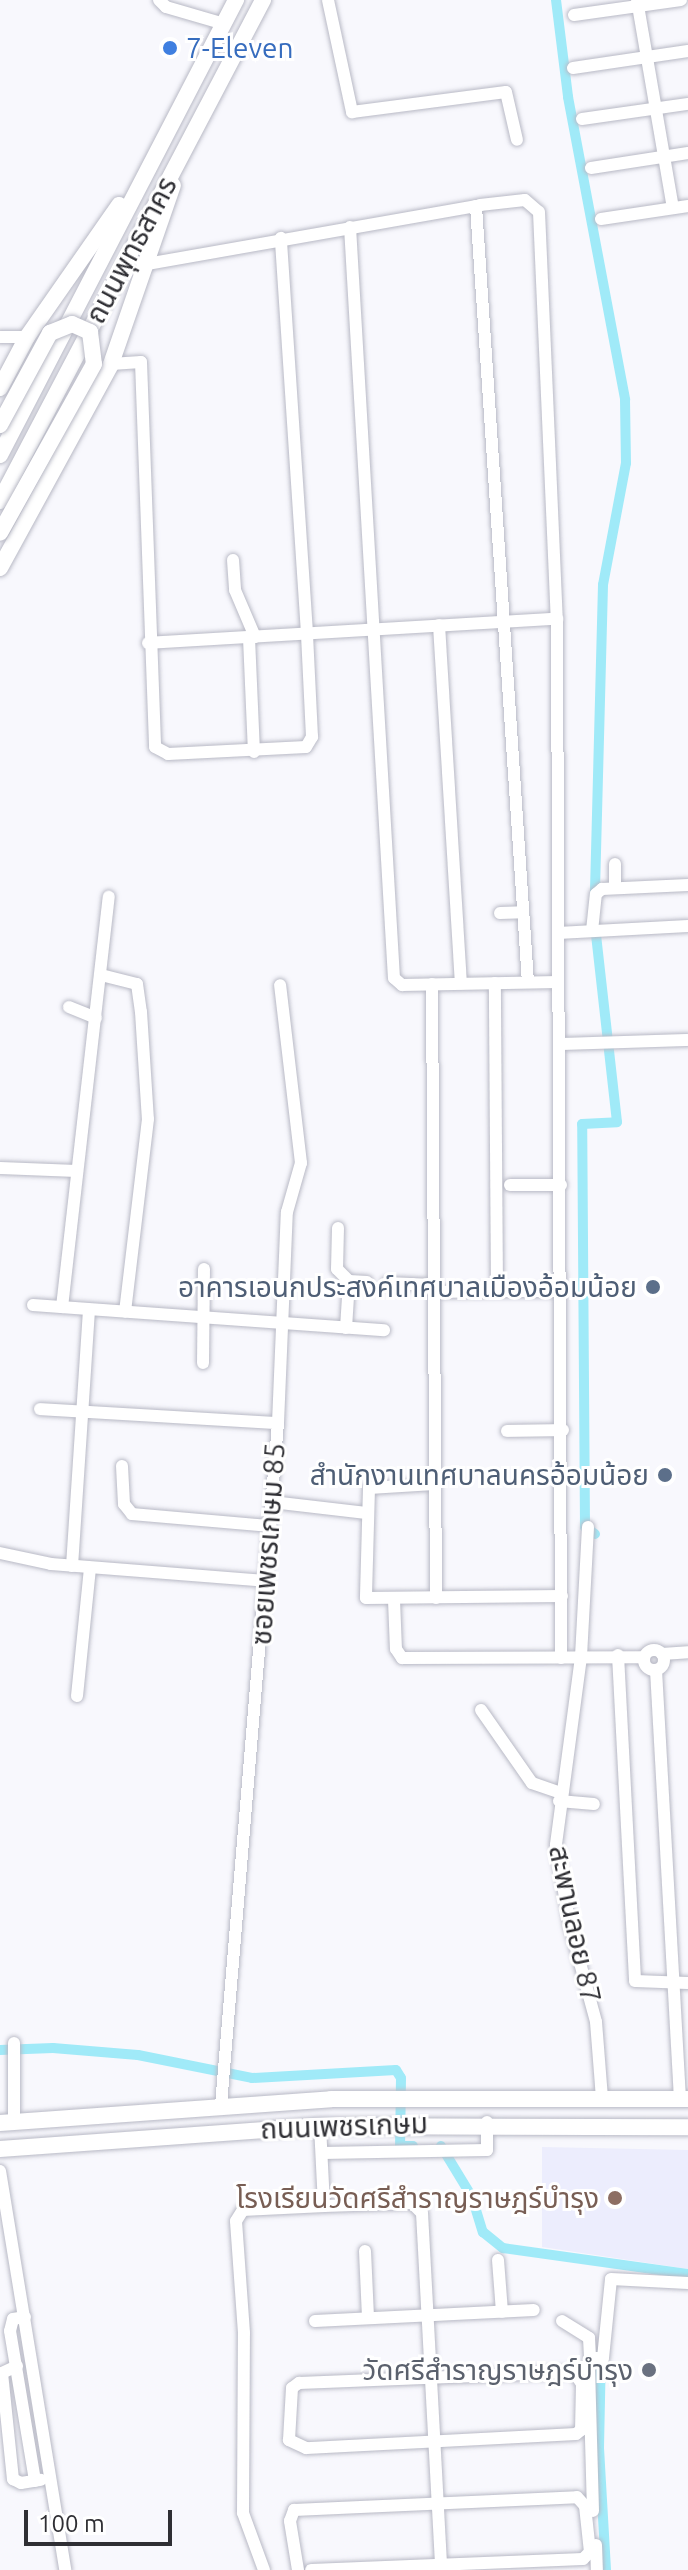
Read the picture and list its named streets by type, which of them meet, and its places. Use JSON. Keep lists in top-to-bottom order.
{
  "streets": {
    "main road": ["ถนนพุทธสาคร", "ถนนเพชรเกษม"],
    "street": ["ซอยเพชรเกษม 85", "สะพานลอย 87"]
  },
  "crossings": [
    ["ซอยเพชรเกษม 85", "ถนนเพชรเกษม"],
    ["สะพานลอย 87", "ถนนเพชรเกษม"]
  ],
  "places": [
    "7-Eleven",
    "อาคารเอนกประสงค์เทศบาลเมืองอ้อมน้อย",
    "สำนักงานเทศบาลนครอ้อมน้อย",
    "โรงเรียนวัดศรีสําราญราษฎร์บํารุง",
    "วัดศรีสําราญราษฎร์บํารุง"
  ],
  "scale_bar": "100 m"
}
